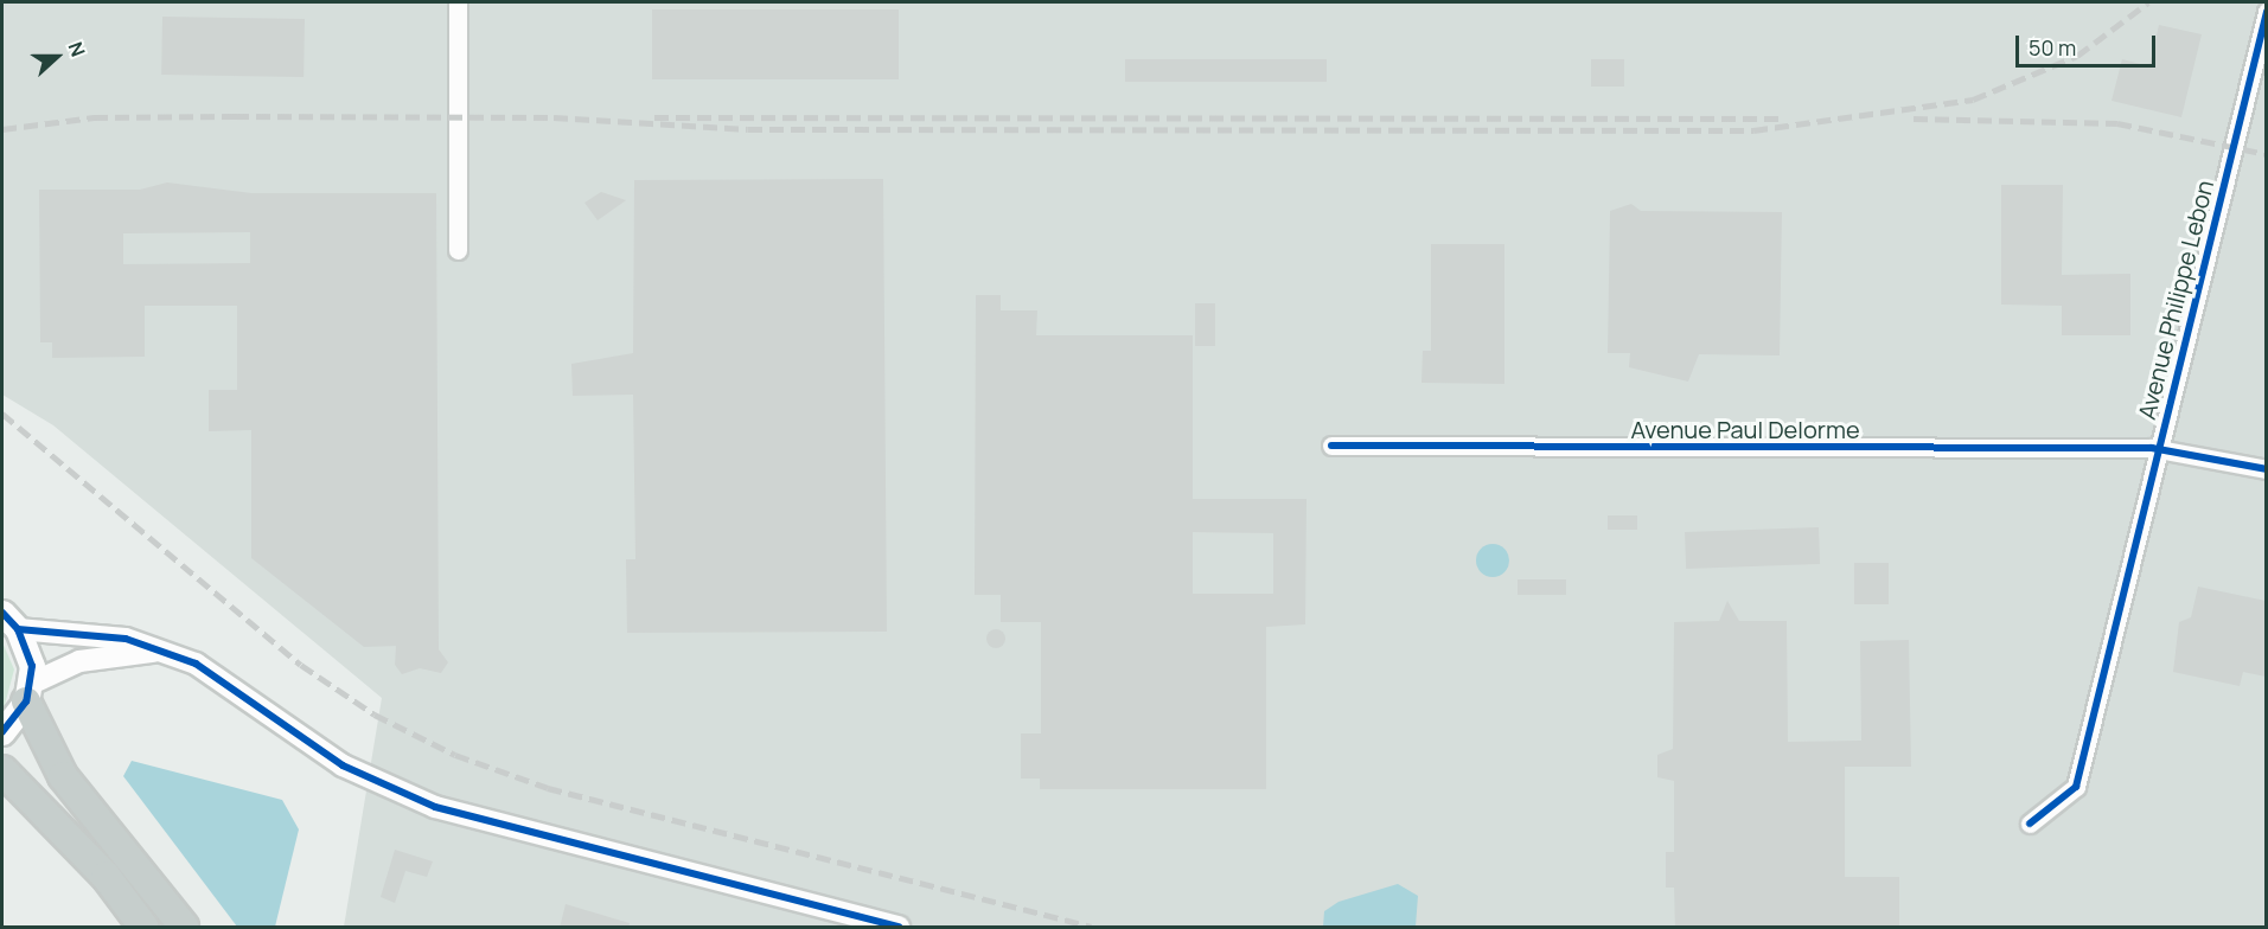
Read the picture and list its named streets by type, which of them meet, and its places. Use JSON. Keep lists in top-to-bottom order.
{
  "streets": {
    "street": ["Avenue Philippe Lebon", "Avenue Paul Delorme"]
  },
  "crossings": [
    ["Avenue Philippe Lebon", "Avenue Paul Delorme"]
  ],
  "scale_bar": "50 m",
  "north": "right"
}
